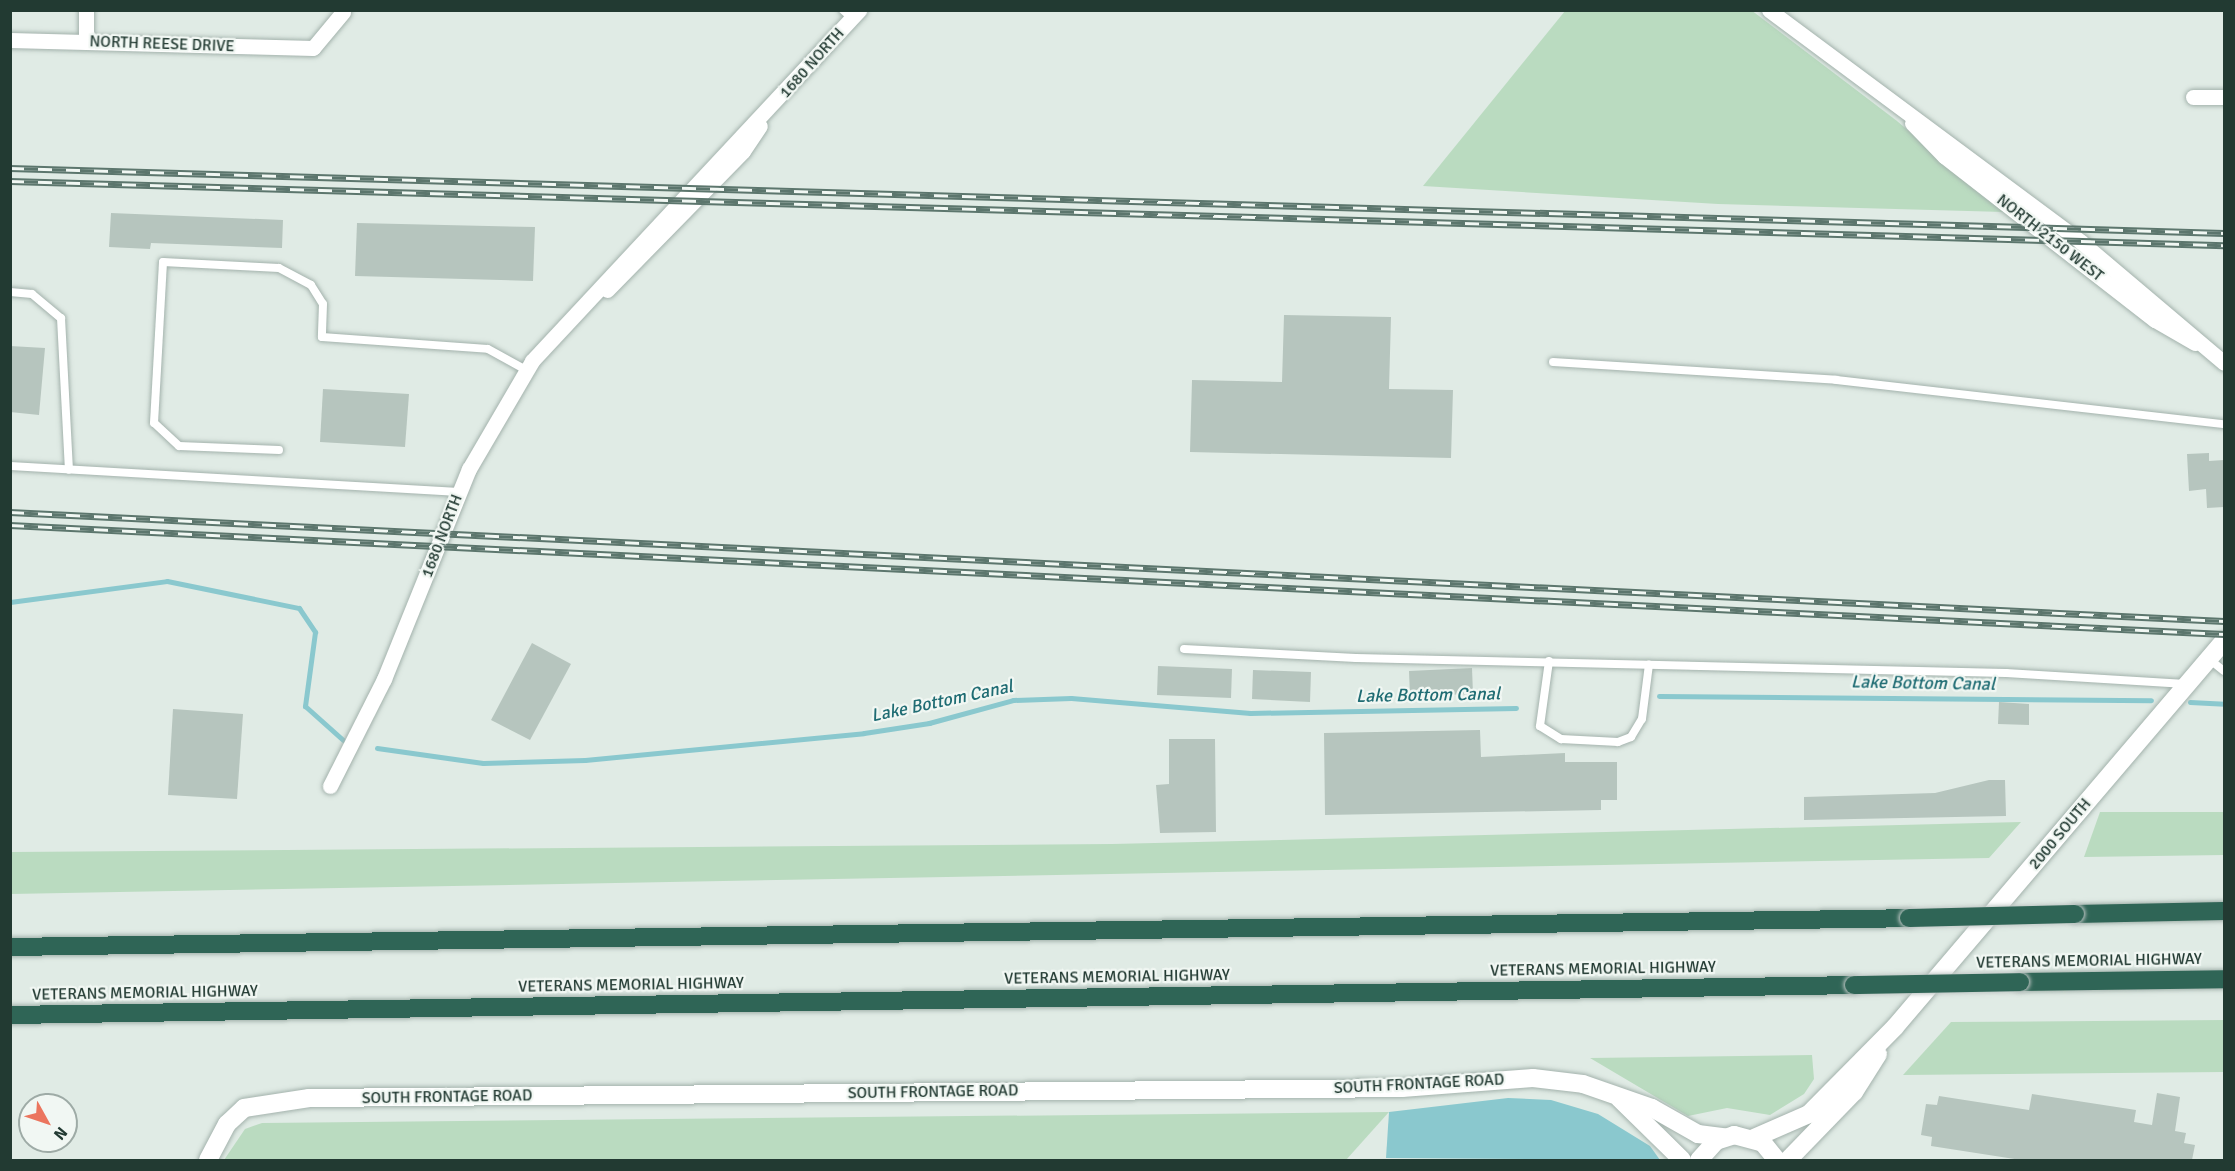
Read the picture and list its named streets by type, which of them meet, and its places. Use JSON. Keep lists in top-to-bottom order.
{
  "streets": {
    "highway": ["VETERANS MEMORIAL HIGHWAY"],
    "street": [
      "NORTH REESE DRIVE",
      "1680 NORTH",
      "NORTH 2150 WEST",
      "2000 SOUTH",
      "SOUTH FRONTAGE ROAD"
    ]
  },
  "water": ["Lake Bottom Canal"],
  "north": "bottom right"
}
